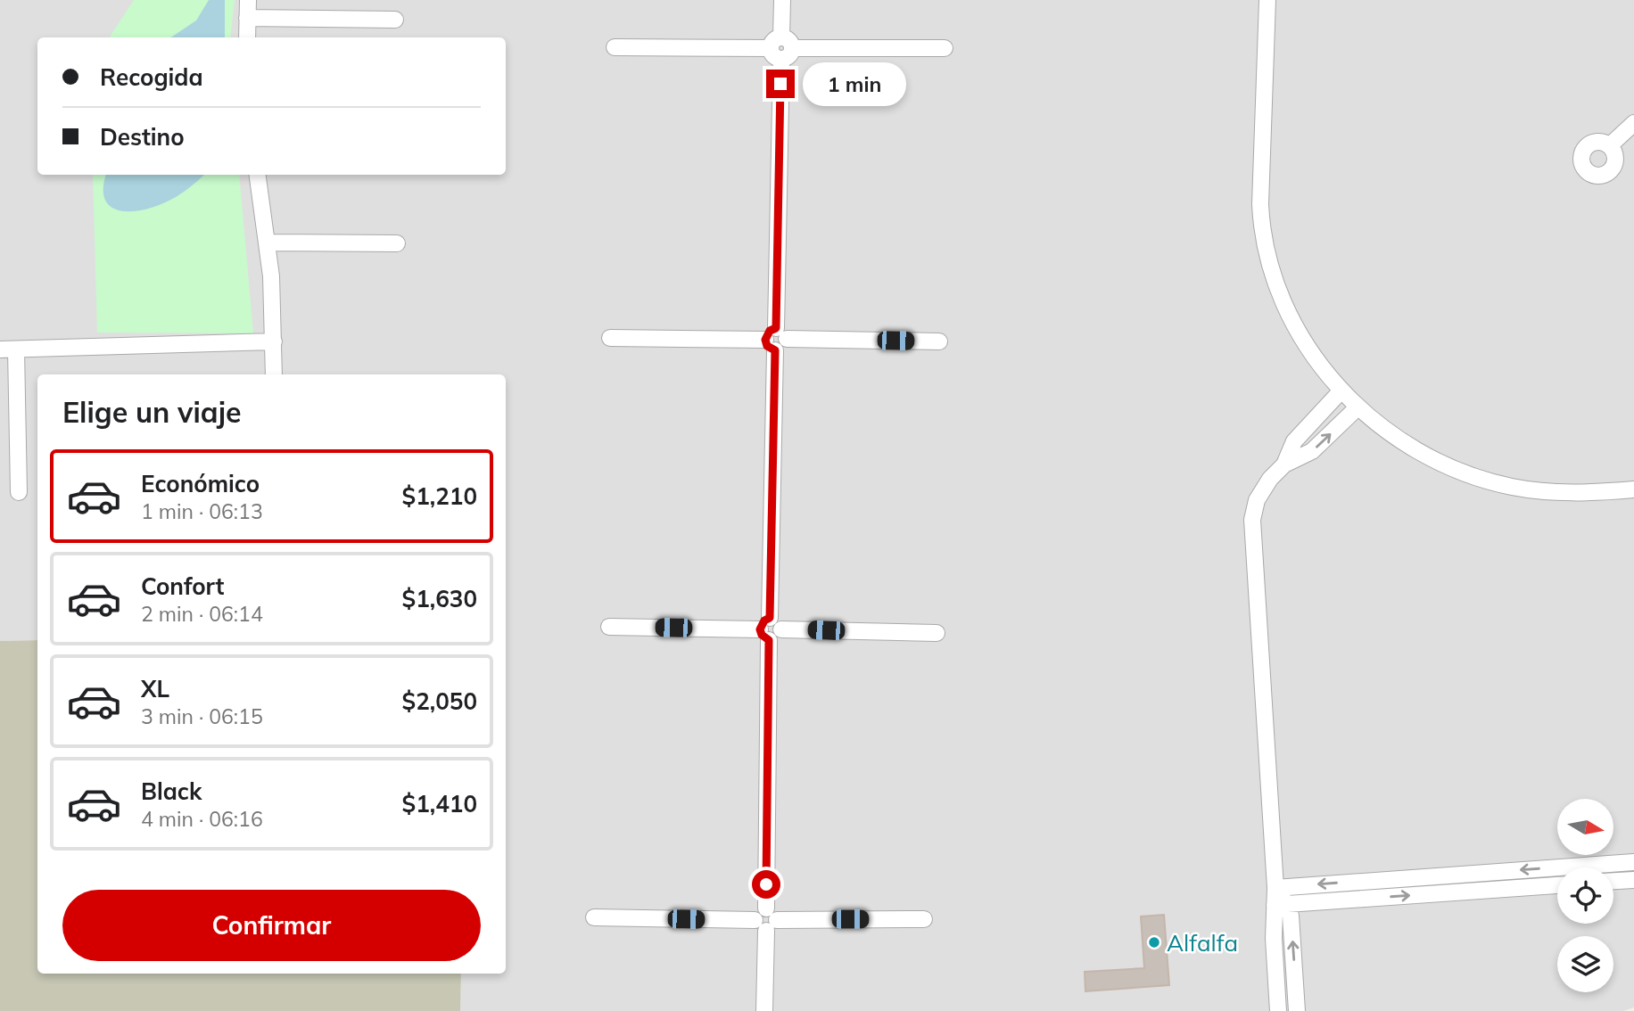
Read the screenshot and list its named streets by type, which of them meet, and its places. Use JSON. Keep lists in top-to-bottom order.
{
  "places": ["Alfalfa"],
  "north": "right",
  "page": {
    "banner": ["Recogida", "Destino"],
    "bubble": "1 min",
    "heading": "Elige un viaje",
    "list": [
      {
        "name": "Económico",
        "note": "1 min · 06:13",
        "value": "$1,210"
      },
      {
        "name": "Confort",
        "note": "2 min · 06:14",
        "value": "$1,630"
      },
      {
        "name": "XL",
        "note": "3 min · 06:15",
        "value": "$2,050"
      },
      {
        "name": "Black",
        "note": "4 min · 06:16",
        "value": "$1,410"
      }
    ],
    "buttons": "Confirmar"
  }
}
